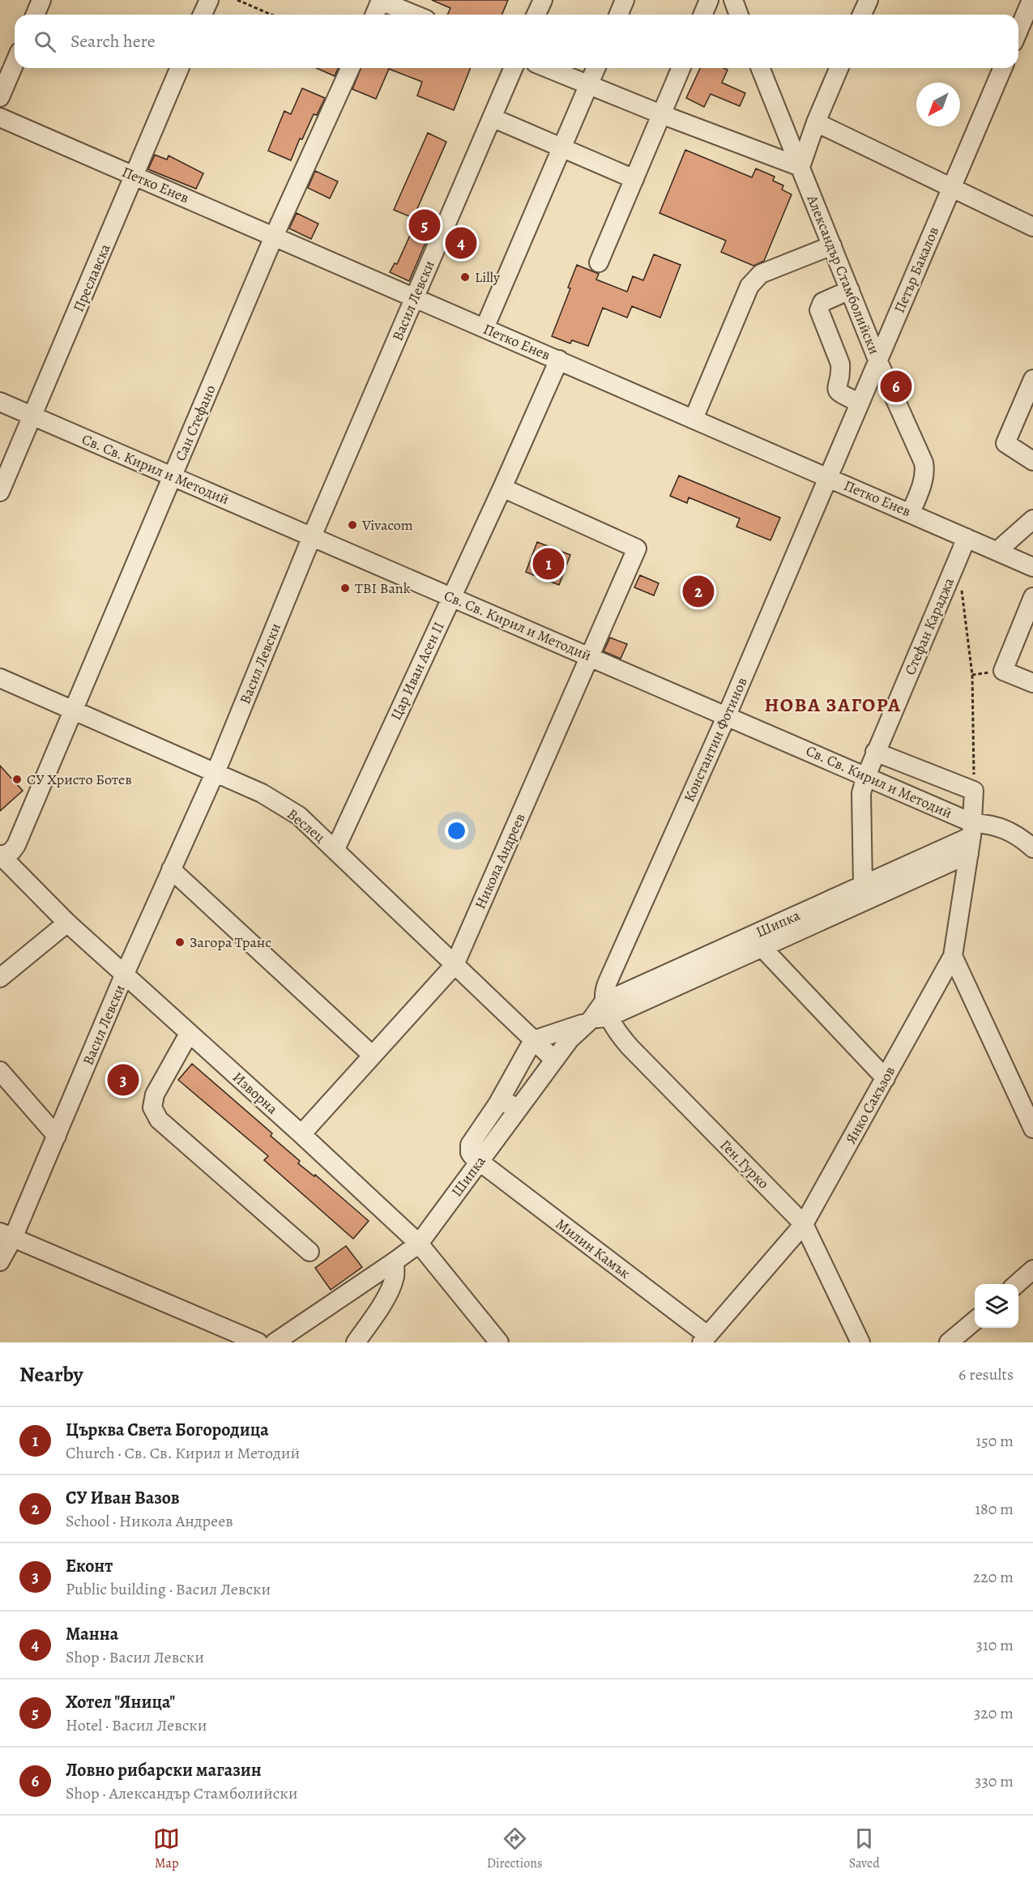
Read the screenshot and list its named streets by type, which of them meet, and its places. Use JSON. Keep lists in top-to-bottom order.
{
  "streets": {
    "street": [
      "Петко Енев",
      "Петър Бакалов",
      "Александър Стамболийски",
      "Преславска",
      "Васил Левски",
      "Сан Стефано",
      "Св. Св. Кирил и Методий",
      "Стефан Караджа",
      "Цар Иван Асен II",
      "Константин Фотинов",
      "Веслец",
      "Никола Андреев",
      "Шипка",
      "Изворна",
      "Янко Сакъзов",
      "Ген.Гурко",
      "Милин Камък"
    ]
  },
  "crossings": [
    ["Петко Енев", "Петър Бакалов"],
    ["Петко Енев", "Александър Стамболийски"],
    ["Петко Енев", "Преславска"],
    ["Петко Енев", "Васил Левски"],
    ["Петко Енев", "Сан Стефано"],
    ["Петко Енев", "Стефан Караджа"],
    ["Петко Енев", "Цар Иван Асен II"],
    ["Петко Енев", "Константин Фотинов"],
    ["Петър Бакалов", "Александър Стамболийски"],
    ["Петър Бакалов", "Константин Фотинов"],
    ["Преславска", "Св. Св. Кирил и Методий"],
    ["Васил Левски", "Св. Св. Кирил и Методий"],
    ["Васил Левски", "Веслец"],
    ["Васил Левски", "Изворна"],
    ["Сан Стефано", "Св. Св. Кирил и Методий"],
    ["Сан Стефано", "Веслец"],
    ["Сан Стефано", "Изворна"],
    ["Св. Св. Кирил и Методий", "Стефан Караджа"],
    ["Св. Св. Кирил и Методий", "Цар Иван Асен II"],
    ["Св. Св. Кирил и Методий", "Константин Фотинов"],
    ["Св. Св. Кирил и Методий", "Никола Андреев"],
    ["Св. Св. Кирил и Методий", "Шипка"],
    ["Св. Св. Кирил и Методий", "Янко Сакъзов"],
    ["Стефан Караджа", "Шипка"],
    ["Цар Иван Асен II", "Веслец"],
    ["Цар Иван Асен II", "Никола Андреев"],
    ["Константин Фотинов", "Шипка"],
    ["Константин Фотинов", "Ген.Гурко"],
    ["Веслец", "Никола Андреев"],
    ["Веслец", "Шипка"],
    ["Никола Андреев", "Изворна"],
    ["Шипка", "Изворна"],
    ["Шипка", "Янко Сакъзов"],
    ["Шипка", "Ген.Гурко"],
    ["Шипка", "Милин Камък"],
    ["Янко Сакъзов", "Ген.Гурко"],
    ["Янко Сакъзов", "Милин Камък"]
  ],
  "districts": ["НОВА ЗАГОРА"],
  "places": [
    "Lilly",
    "Vivacom",
    "TBI Bank",
    "СУ Христо Ботев",
    "Загора Транс"
  ],
  "north": "bottom left",
  "page": {
    "search": "Search here",
    "pins": [
      "5",
      "4",
      "6",
      "1",
      "2",
      "3"
    ],
    "heading": ["Nearby", "6 results"],
    "list": [
      {
        "mark": "1",
        "name": "Църква Света Богородица",
        "note": "Church · Св. Св. Кирил и Методий",
        "value": "150 m"
      },
      {
        "mark": "2",
        "name": "СУ Иван Вазов",
        "note": "School · Никола Андреев",
        "value": "180 m"
      },
      {
        "mark": "3",
        "name": "Еконт",
        "note": "Public building · Васил Левски",
        "value": "220 m"
      },
      {
        "mark": "4",
        "name": "Манна",
        "note": "Shop · Васил Левски",
        "value": "310 m"
      },
      {
        "mark": "5",
        "name": "Хотел \"Яница\"",
        "note": "Hotel · Васил Левски",
        "value": "320 m"
      },
      {
        "mark": "6",
        "name": "Ловно рибарски магазин",
        "note": "Shop · Александър Стамболийски",
        "value": "330 m"
      }
    ],
    "nav": ["Map", "Directions", "Saved"]
  }
}
